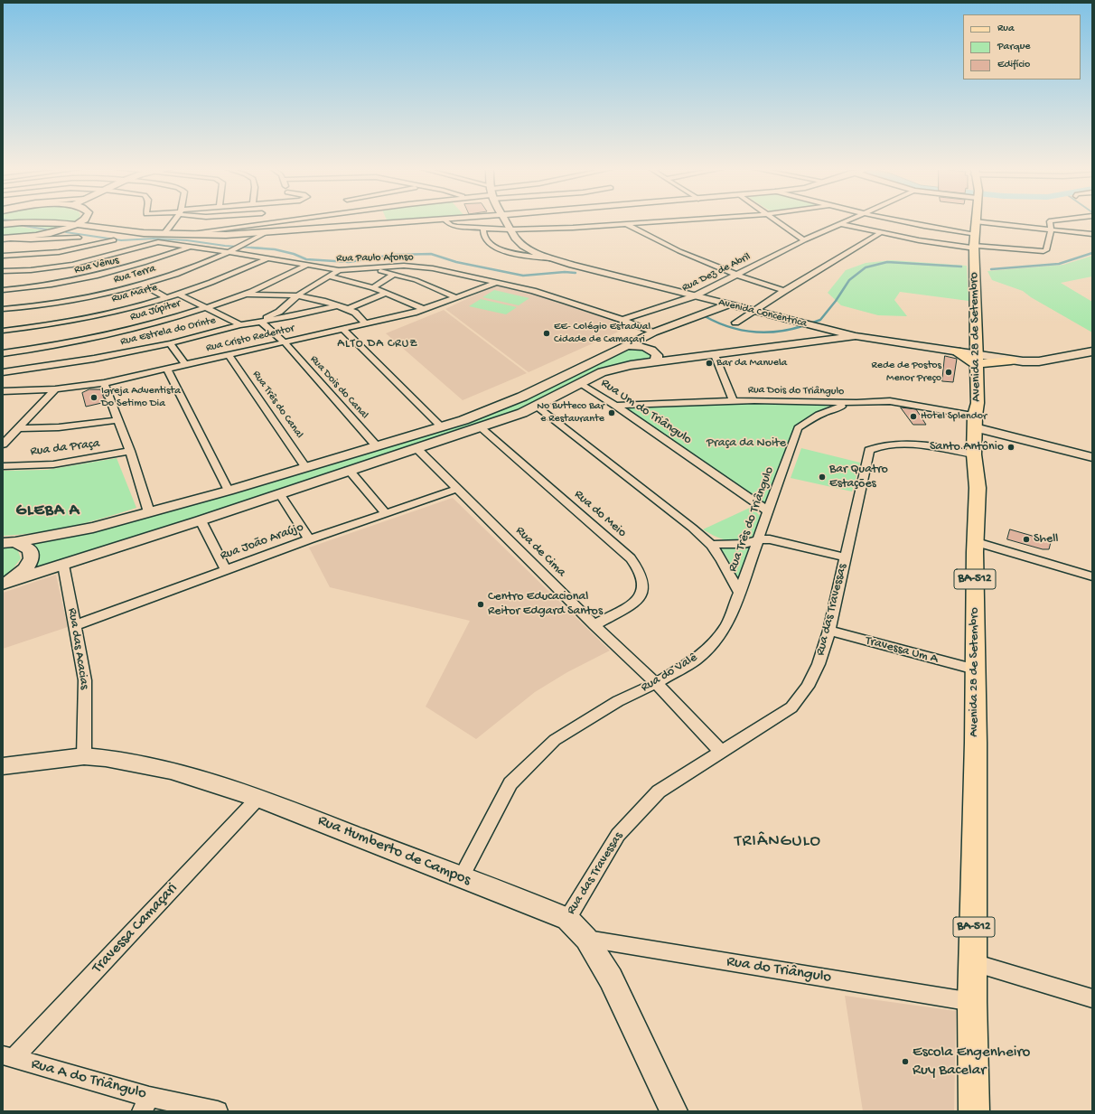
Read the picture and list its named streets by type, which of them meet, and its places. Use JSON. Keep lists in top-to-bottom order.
{
  "streets": {
    "main road": ["Avenida 28 de Setembro", "BA-512"],
    "street": [
      "Rua Paulo Afonso",
      "Rua Vênus",
      "Rua Dez de Abril",
      "Rua Terra",
      "Rua Marte",
      "Rua Júpiter",
      "Avenida Concêntrica",
      "Rua Estrela do Orinte",
      "Rua Cristo Redentor",
      "Rua Dois do Canal",
      "Rua Dois do Triângulo",
      "Rua Três do Canal",
      "Rua Um do Triângulo",
      "Rua da Praça",
      "Rua do Meio",
      "Rua Três do Triângulo",
      "Rua João Araújo",
      "Rua de Cima",
      "Rua das Travessas",
      "Rua das Acacias",
      "Travessa Um A",
      "Rua do Valê",
      "Rua Humberto de Campos",
      "Travessa Camaçari",
      "Rua do Triângulo",
      "Rua A do Triângulo"
    ]
  },
  "crossings": [
    ["Rua Paulo Afonso", "Rua Vênus"],
    ["Rua Paulo Afonso", "Rua Dez de Abril"],
    ["Rua Paulo Afonso", "Rua Terra"],
    ["Rua Paulo Afonso", "Rua Marte"],
    ["Rua Paulo Afonso", "Rua Júpiter"],
    ["Rua Paulo Afonso", "Rua Cristo Redentor"],
    ["Rua Dez de Abril", "Avenida Concêntrica"],
    ["Rua Estrela do Orinte", "Rua Dois do Canal"],
    ["Avenida 28 de Setembro", "Rua Dois do Triângulo"],
    ["Avenida 28 de Setembro", "Rua das Travessas"],
    ["Avenida 28 de Setembro", "Travessa Um A"],
    ["Avenida 28 de Setembro", "Rua do Triângulo"],
    ["Rua Cristo Redentor", "Rua Dois do Canal"],
    ["Rua Cristo Redentor", "Rua Três do Canal"],
    ["Rua Dois do Triângulo", "Rua Um do Triângulo"],
    ["Rua Dois do Triângulo", "Rua Três do Triângulo"],
    ["Rua Um do Triângulo", "Rua Três do Triângulo"],
    ["Rua do Meio", "Rua de Cima"],
    ["Rua Três do Triângulo", "Rua do Valê"],
    ["Rua João Araújo", "Rua de Cima"],
    ["Rua João Araújo", "Rua das Acacias"],
    ["Rua de Cima", "Rua das Travessas"],
    ["Rua de Cima", "Rua do Valê"],
    ["Rua das Travessas", "Travessa Um A"],
    ["Rua das Travessas", "Rua Humberto de Campos"],
    ["Rua das Acacias", "Rua Humberto de Campos"],
    ["Rua do Valê", "Rua Humberto de Campos"],
    ["Rua Humberto de Campos", "Travessa Camaçari"],
    ["Rua Humberto de Campos", "Rua do Triângulo"],
    ["Travessa Camaçari", "Rua A do Triângulo"]
  ],
  "districts": ["ALTO DA CRUZ", "GLEBA A", "TRIÂNGULO"],
  "parks": ["Praça da Noite"],
  "places": [
    "EE- Colégio Estadual Cidade de Camaçari",
    "Bar da Manuela",
    "Rede de Postos Menor Preço",
    "Igreja Adventista Do Setimo Dia",
    "No Butteco Bar e Restaurante",
    "Hotel Splendor",
    "Santo Antônio",
    "Bar Quatro Estações",
    "Shell",
    "Centro Educacional Reitor Edgard Santos",
    "Escola Engenheiro Ruy Bacelar"
  ],
  "legend": ["Rua", "Parque", "Edifício"]
}
